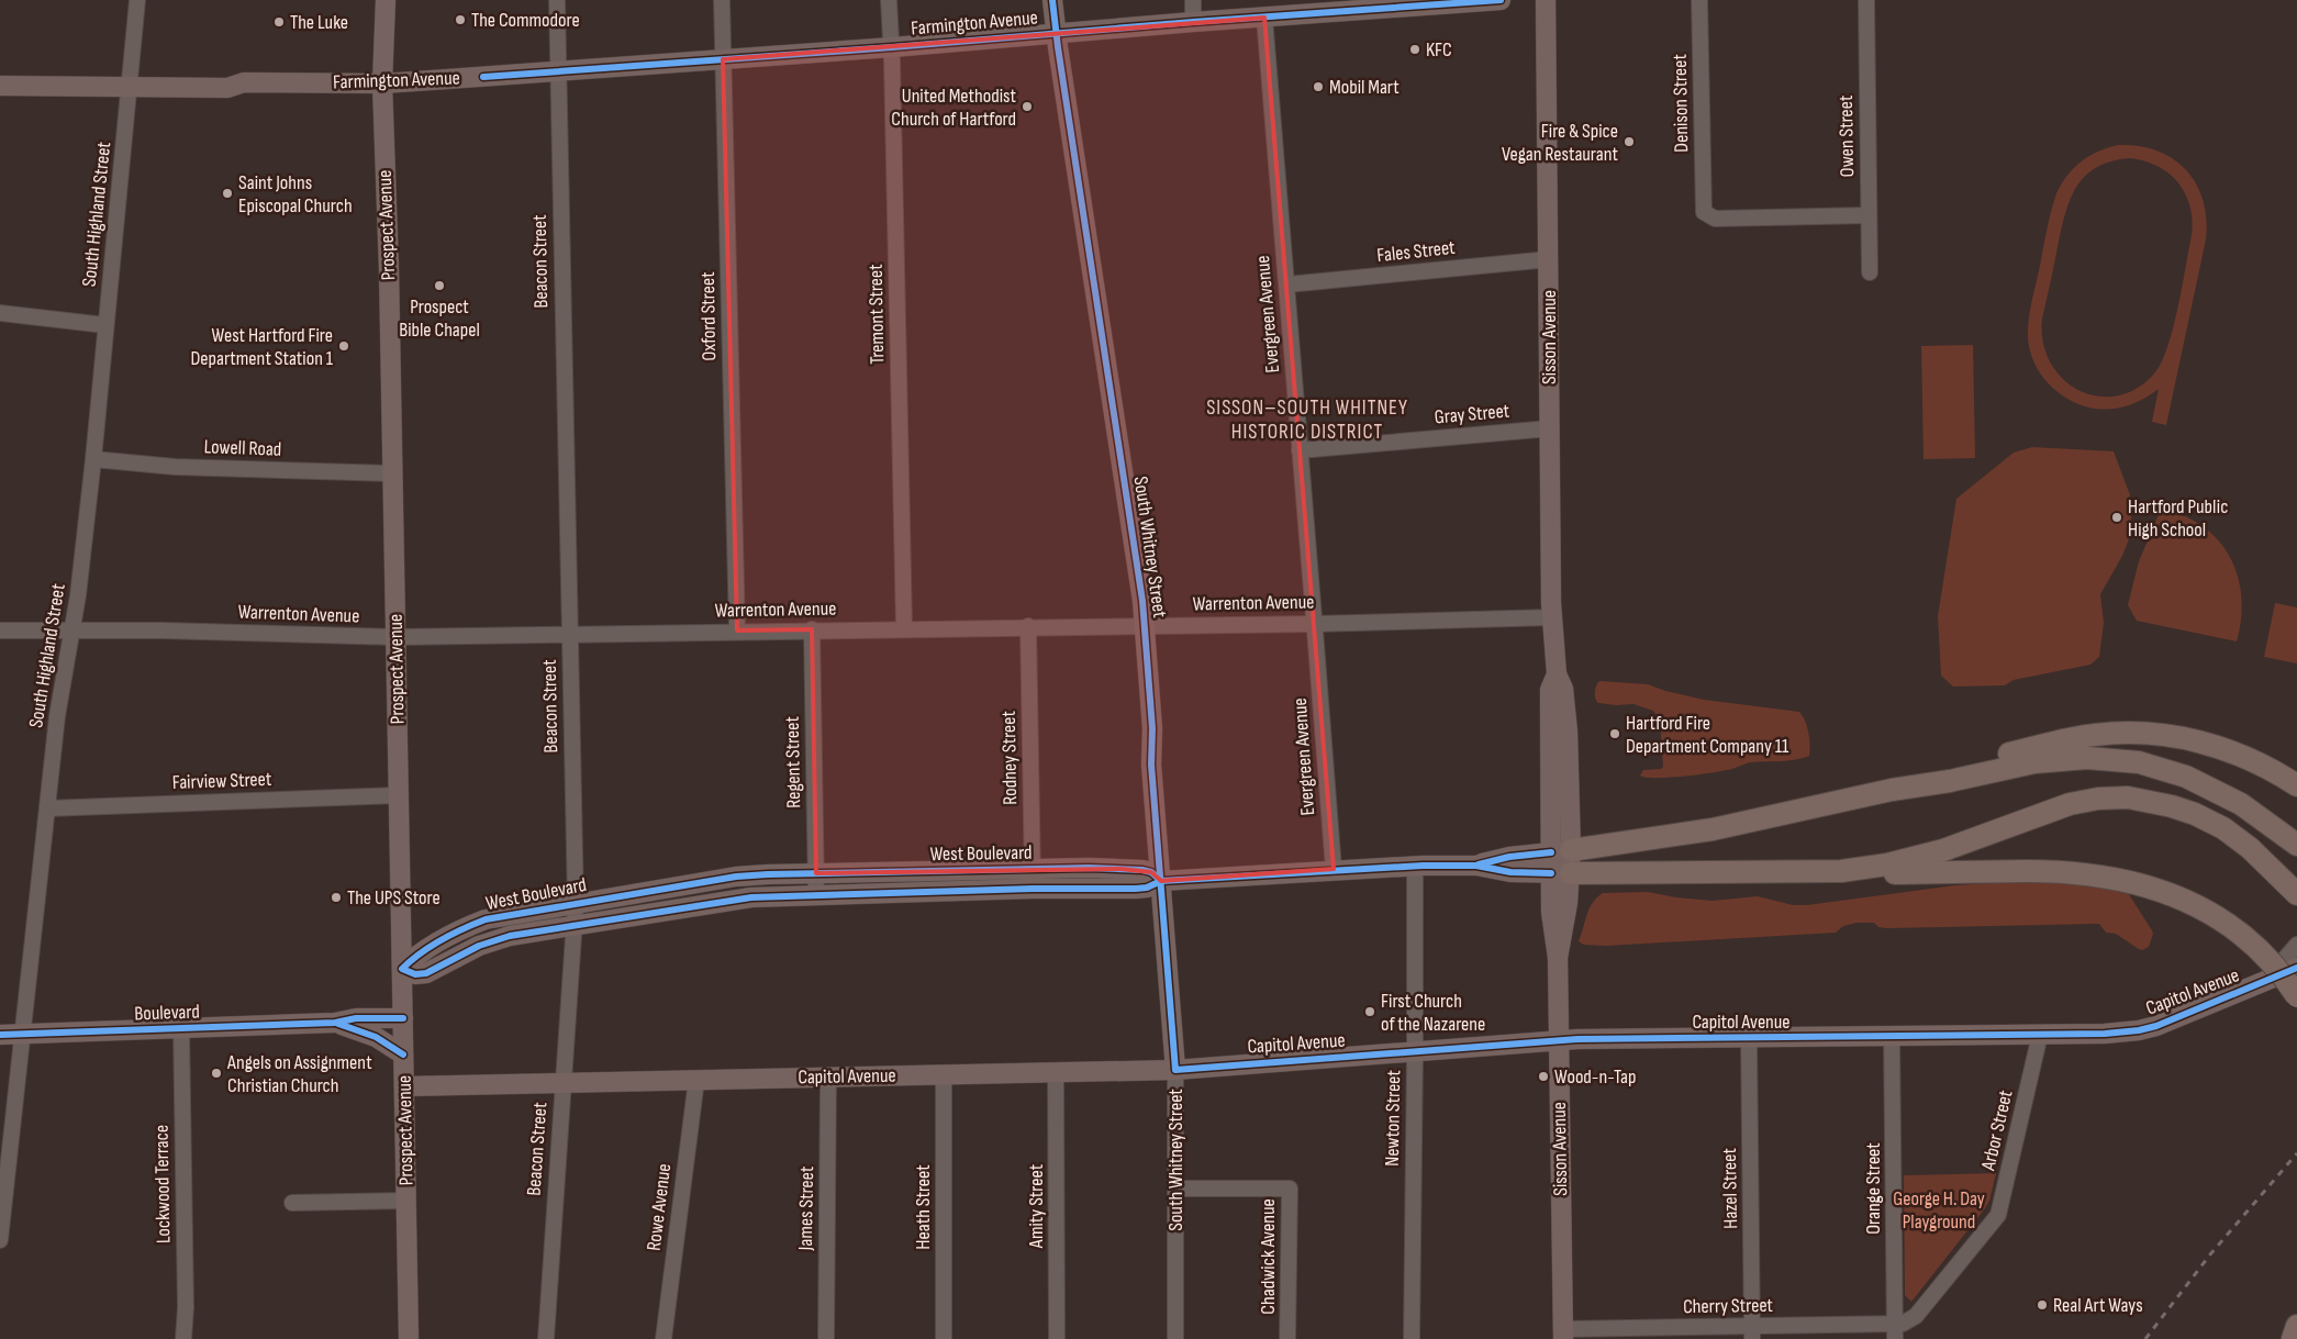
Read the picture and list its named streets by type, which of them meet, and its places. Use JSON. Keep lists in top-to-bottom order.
{
  "streets": {
    "main road": [
      "Farmington Avenue",
      "Prospect Avenue",
      "Sisson Avenue",
      "South Whitney Street",
      "West Boulevard",
      "Capitol Avenue",
      "Boulevard"
    ],
    "street": [
      "Denison Street",
      "Owen Street",
      "South Highland Street",
      "Fales Street",
      "Beacon Street",
      "Tremont Street",
      "Evergreen Avenue",
      "Oxford Street",
      "Gray Street",
      "Lowell Road",
      "Warrenton Avenue",
      "Rodney Street",
      "Regent Street",
      "Fairview Street",
      "Newton Street",
      "Arbor Street",
      "Lockwood Terrace",
      "Hazel Street",
      "Orange Street",
      "Amity Street",
      "Rowe Avenue",
      "Heath Street",
      "James Street",
      "Chadwick Avenue",
      "Cherry Street"
    ]
  },
  "crossings": [
    ["Farmington Avenue", "South Highland Street"],
    ["Farmington Avenue", "Prospect Avenue"],
    ["Farmington Avenue", "Beacon Street"],
    ["Farmington Avenue", "Tremont Street"],
    ["Farmington Avenue", "Evergreen Avenue"],
    ["Farmington Avenue", "Oxford Street"],
    ["Farmington Avenue", "South Whitney Street"],
    ["Denison Street", "Owen Street"],
    ["South Highland Street", "Lowell Road"],
    ["South Highland Street", "Warrenton Avenue"],
    ["South Highland Street", "Fairview Street"],
    ["South Highland Street", "Boulevard"],
    ["Prospect Avenue", "Lowell Road"],
    ["Prospect Avenue", "Warrenton Avenue"],
    ["Prospect Avenue", "Fairview Street"],
    ["Prospect Avenue", "West Boulevard"],
    ["Prospect Avenue", "Capitol Avenue"],
    ["Prospect Avenue", "Boulevard"],
    ["Fales Street", "Evergreen Avenue"],
    ["Fales Street", "Sisson Avenue"],
    ["Beacon Street", "Warrenton Avenue"],
    ["Beacon Street", "West Boulevard"],
    ["Beacon Street", "Capitol Avenue"],
    ["Tremont Street", "Warrenton Avenue"],
    ["Evergreen Avenue", "Gray Street"],
    ["Evergreen Avenue", "Warrenton Avenue"],
    ["Evergreen Avenue", "West Boulevard"],
    ["Oxford Street", "Warrenton Avenue"],
    ["Sisson Avenue", "Gray Street"],
    ["Sisson Avenue", "Warrenton Avenue"],
    ["Sisson Avenue", "West Boulevard"],
    ["Sisson Avenue", "Capitol Avenue"],
    ["Sisson Avenue", "Cherry Street"],
    ["South Whitney Street", "Warrenton Avenue"],
    ["South Whitney Street", "West Boulevard"],
    ["South Whitney Street", "Capitol Avenue"],
    ["South Whitney Street", "Chadwick Avenue"],
    ["Warrenton Avenue", "Rodney Street"],
    ["Warrenton Avenue", "Regent Street"],
    ["Rodney Street", "West Boulevard"],
    ["Regent Street", "West Boulevard"],
    ["West Boulevard", "Newton Street"],
    ["Capitol Avenue", "Newton Street"],
    ["Capitol Avenue", "Arbor Street"],
    ["Capitol Avenue", "Hazel Street"],
    ["Capitol Avenue", "Orange Street"],
    ["Capitol Avenue", "Amity Street"],
    ["Capitol Avenue", "Rowe Avenue"],
    ["Capitol Avenue", "Heath Street"],
    ["Capitol Avenue", "James Street"],
    ["Boulevard", "Lockwood Terrace"],
    ["Arbor Street", "Orange Street"],
    ["Arbor Street", "Cherry Street"],
    ["Hazel Street", "Cherry Street"],
    ["Orange Street", "Cherry Street"]
  ],
  "districts": ["SISSON–SOUTH WHITNEY HISTORIC DISTRICT"],
  "parks": ["George H. Day Playground"],
  "places": [
    "The Commodore",
    "The Luke",
    "KFC",
    "Mobil Mart",
    "United Methodist Church of Hartford",
    "Fire & Spice Vegan Restaurant",
    "Saint Johns Episcopal Church",
    "Prospect Bible Chapel",
    "West Hartford Fire Department Station 1",
    "Hartford Public High School",
    "Hartford Fire Department Company 11",
    "The UPS Store",
    "First Church of the Nazarene",
    "Angels on Assignment Christian Church",
    "Wood-n-Tap",
    "Real Art Ways"
  ]
}
